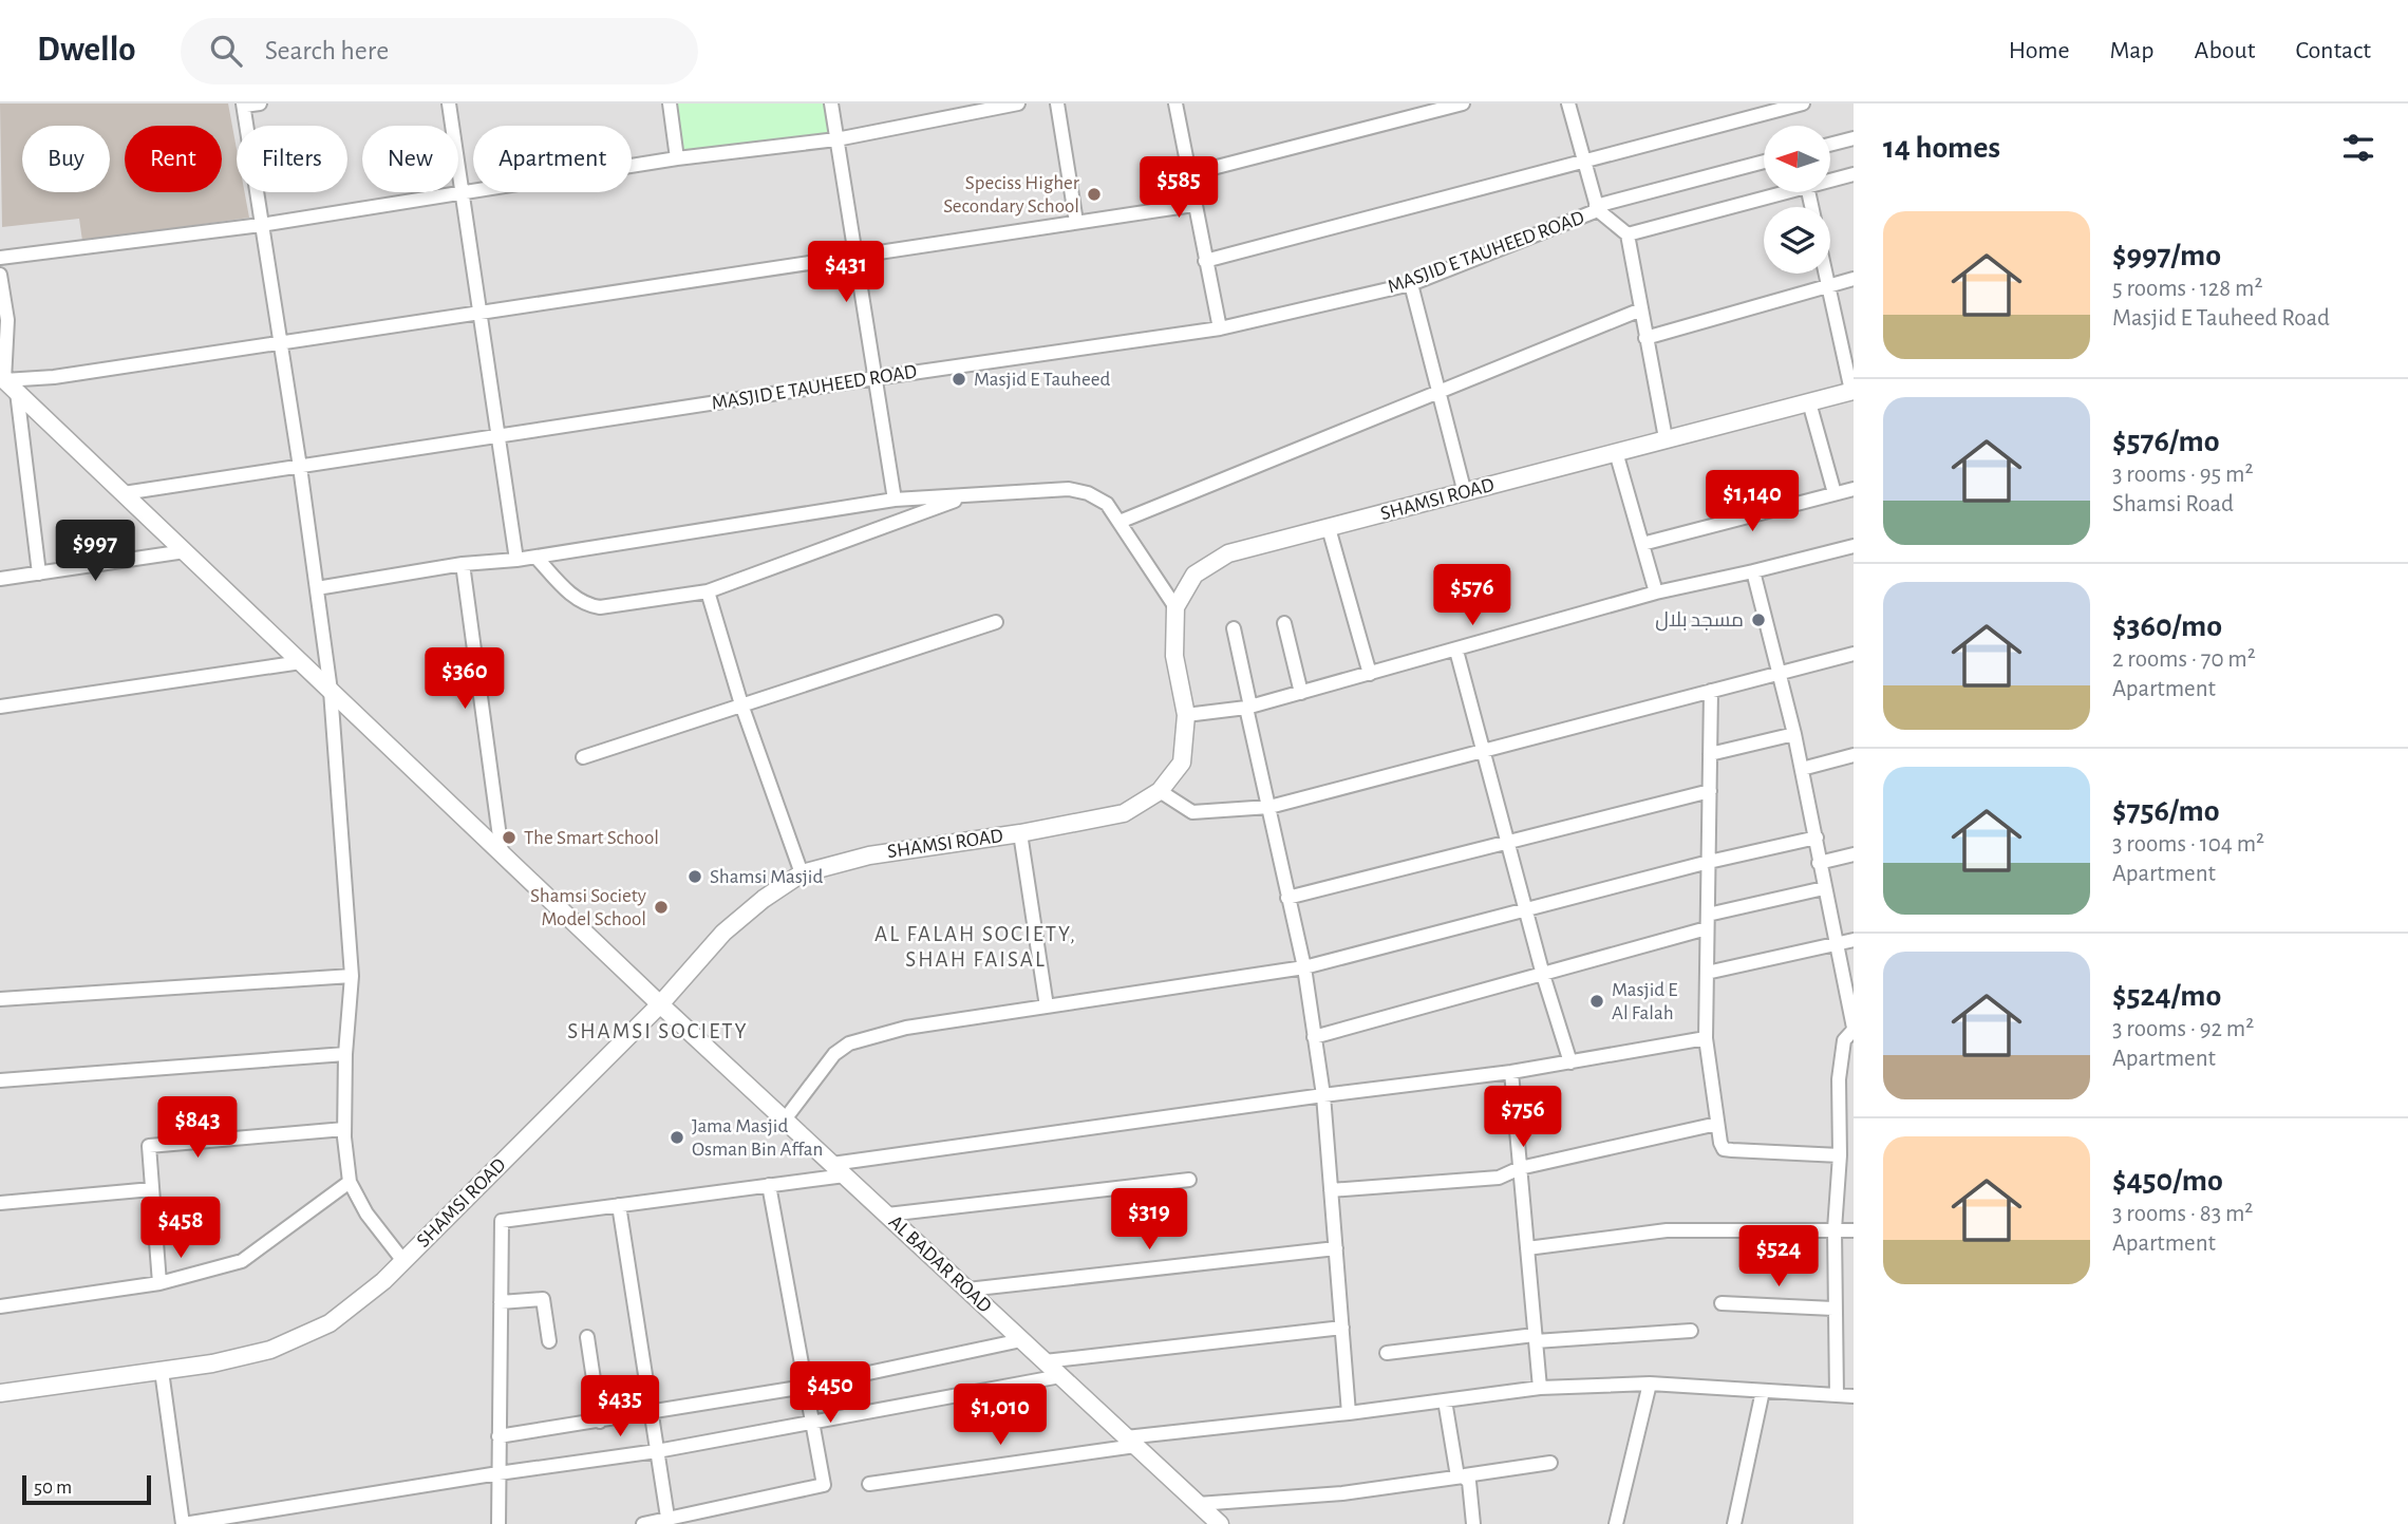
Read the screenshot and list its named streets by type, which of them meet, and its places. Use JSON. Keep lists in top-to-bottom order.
{
  "streets": {
    "street": ["MASJID E TAUHEED ROAD", "SHAMSI ROAD", "AL BADAR ROAD"]
  },
  "crossings": [
    ["MASJID E TAUHEED ROAD", "AL BADAR ROAD"],
    ["SHAMSI ROAD", "AL BADAR ROAD"]
  ],
  "districts": ["AL FALAH SOCIETY, SHAH FAISAL", "SHAMSI SOCIETY"],
  "places": [
    "Speciss Higher Secondary School",
    "Masjid E Tauheed",
    "مسجد بلال",
    "The Smart School",
    "Shamsi Masjid",
    "Shamsi Society Model School",
    "Masjid E Al Falah",
    "Jama Masjid Osman Bin Affan"
  ],
  "scale_bar": "50 m",
  "north": "left",
  "page": {
    "header": "Dwello",
    "search": "Search here",
    "nav": [
      "Home",
      "Map",
      "About",
      "Contact"
    ],
    "heading": "14 homes",
    "chip": [
      "Buy",
      "Rent",
      "Filters",
      "New",
      "Apartment"
    ],
    "price": [
      "$585",
      "$431",
      "$1,140",
      "$997",
      "$576",
      "$360",
      "$756",
      "$843",
      "$319",
      "$458",
      "$524",
      "$450",
      "$435",
      "$1,010"
    ],
    "list": [
      {
        "name": "$997/mo",
        "note": "5 rooms · 128 m² · Masjid E Tauheed Road"
      },
      {
        "name": "$576/mo",
        "note": "3 rooms · 95 m² · Shamsi Road"
      },
      {
        "name": "$360/mo",
        "note": "2 rooms · 70 m² · Apartment"
      },
      {
        "name": "$756/mo",
        "note": "3 rooms · 104 m² · Apartment"
      },
      {
        "name": "$524/mo",
        "note": "3 rooms · 92 m² · Apartment"
      },
      {
        "name": "$450/mo",
        "note": "3 rooms · 83 m² · Apartment"
      }
    ],
    "scale": "50 m"
  }
}
